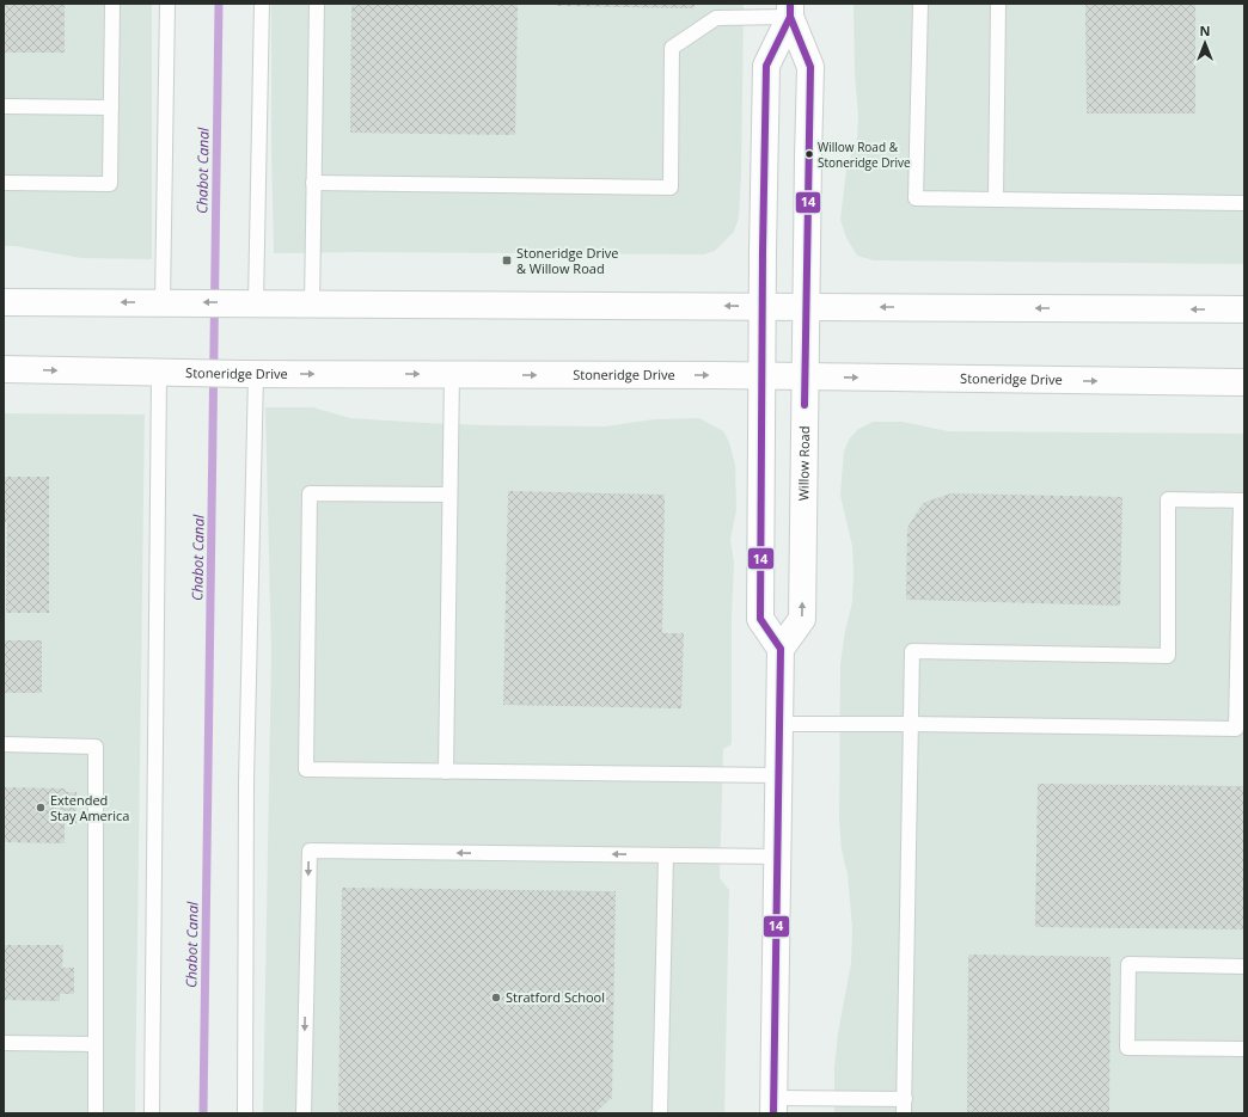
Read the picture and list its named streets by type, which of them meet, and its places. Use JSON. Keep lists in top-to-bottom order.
{
  "streets": {
    "main road": ["Stoneridge Drive", "Willow Road"]
  },
  "crossings": [
    ["Stoneridge Drive", "Willow Road"]
  ],
  "water": ["Chabot Canal"],
  "places": {
    "other": ["Willow Road & Stoneridge Drive", "Extended Stay America", "Stratford School"],
    "transit": ["Stoneridge Drive & Willow Road"]
  },
  "lines": ["transit line 14"],
  "north": "top"
}
